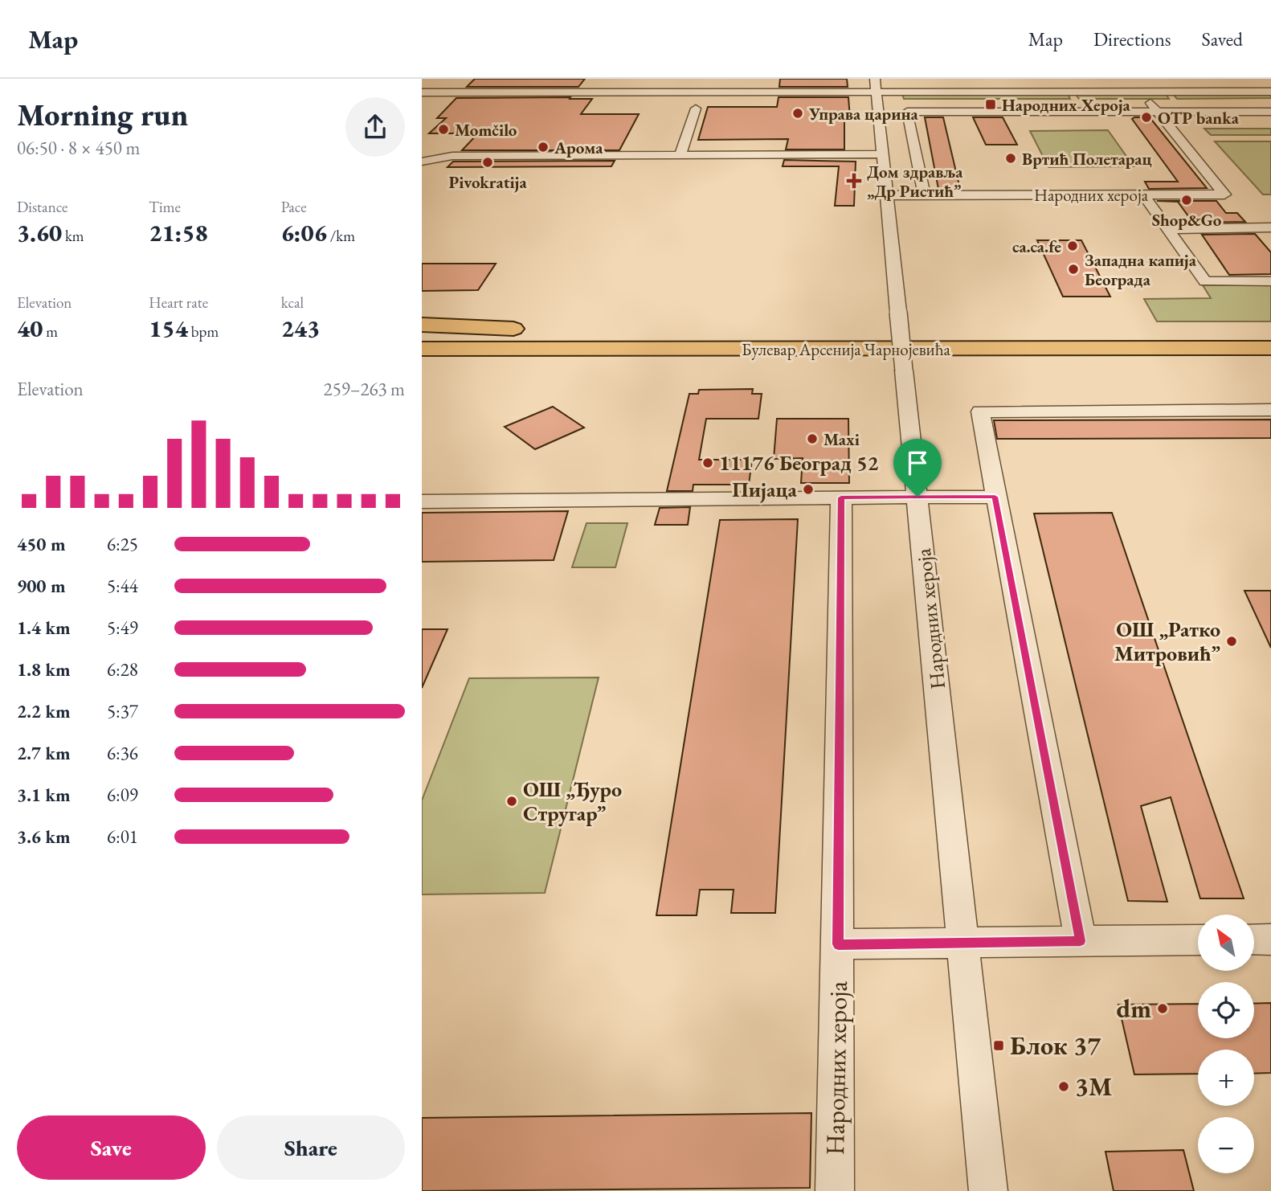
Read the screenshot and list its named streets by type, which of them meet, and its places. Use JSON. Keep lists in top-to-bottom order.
{
  "streets": {
    "highway": ["Булевар Арсенија Чарнојевића"],
    "street": ["Народних хероја"]
  },
  "places": {
    "transit": ["Народних Хероја", "Блок 37"],
    "other": [
      "Управа царина",
      "OTP banka",
      "Momčilo",
      "Арома",
      "Вртић Полетарац",
      "Pivokratija",
      "Shop&Go",
      "ca.ca.fe",
      "Западна капија Београда",
      "Maxi",
      "11176 Београд 52",
      "Пијаца",
      "ОШ „Ратко Митровић”",
      "ОШ „Ђуро Стругар”",
      "dm",
      "3M"
    ],
    "health": ["Дом здравља „Др Ристић”"]
  },
  "north": "top left",
  "page": {
    "header": "Map",
    "nav": ["Map", "Directions", "Saved"],
    "heading": ["Morning run", "06:50 · 8 × 450 m"],
    "stats": [
      ["Distance", "3.60 km"],
      ["Time", "21:58"],
      ["Pace", "6:06 /km"],
      ["Elevation", "40 m"],
      ["Heart rate", "154 bpm"],
      ["kcal", "243"]
    ],
    "chart": ["Elevation", "259–263 m"],
    "list": [
      {
        "name": "450 m",
        "note": "6:25"
      },
      {
        "name": "900 m",
        "note": "5:44"
      },
      {
        "name": "1.4 km",
        "note": "5:49"
      },
      {
        "name": "1.8 km",
        "note": "6:28"
      },
      {
        "name": "2.2 km",
        "note": "5:37"
      },
      {
        "name": "2.7 km",
        "note": "6:36"
      },
      {
        "name": "3.1 km",
        "note": "6:09"
      },
      {
        "name": "3.6 km",
        "note": "6:01"
      }
    ],
    "map_buttons": ["+", "−"],
    "buttons": ["Save", "Share"]
  }
}
